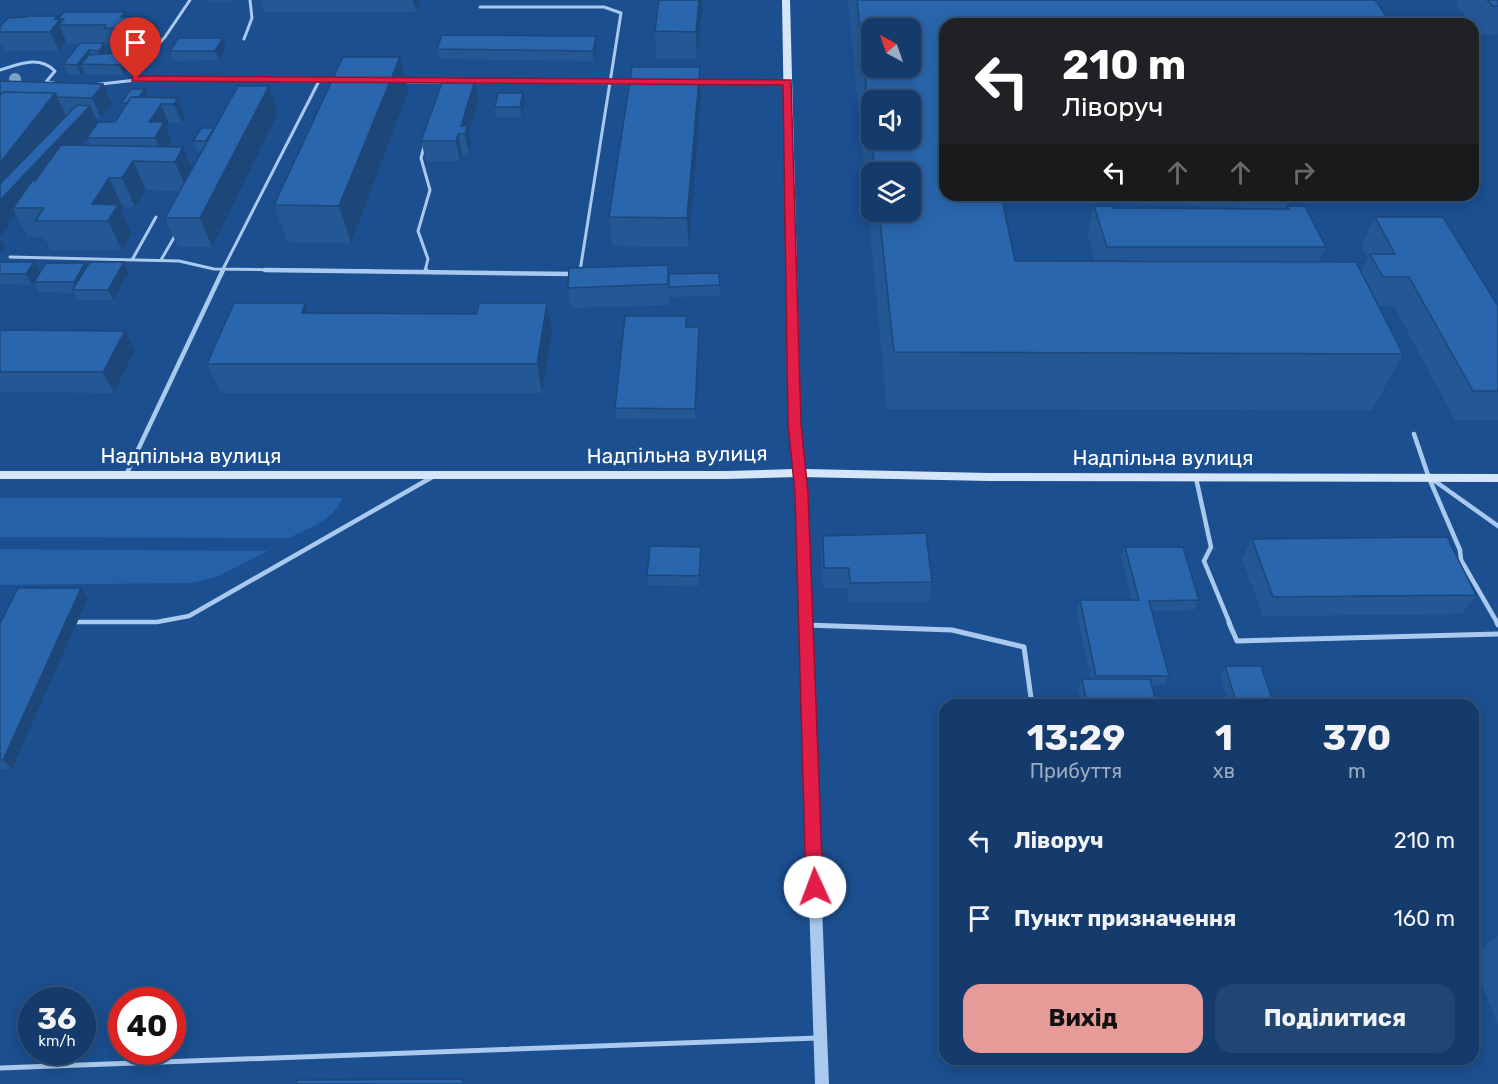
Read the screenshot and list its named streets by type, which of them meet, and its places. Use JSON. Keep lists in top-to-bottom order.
{
  "streets": {
    "main road": ["Надпільна вулиця"]
  },
  "north": "top left",
  "page": {
    "turn": ["210 m", "Ліворуч"],
    "eta": [
      "13:29",
      "Прибуття",
      "1",
      "хв",
      "370",
      "m"
    ],
    "list": [
      {
        "name": "Ліворуч",
        "value": "210 m"
      },
      {
        "name": "Пункт призначення",
        "value": "160 m"
      }
    ],
    "buttons": ["Вихід", "Поділитися"],
    "speed": "36 km/h",
    "limit": "40"
  }
}
